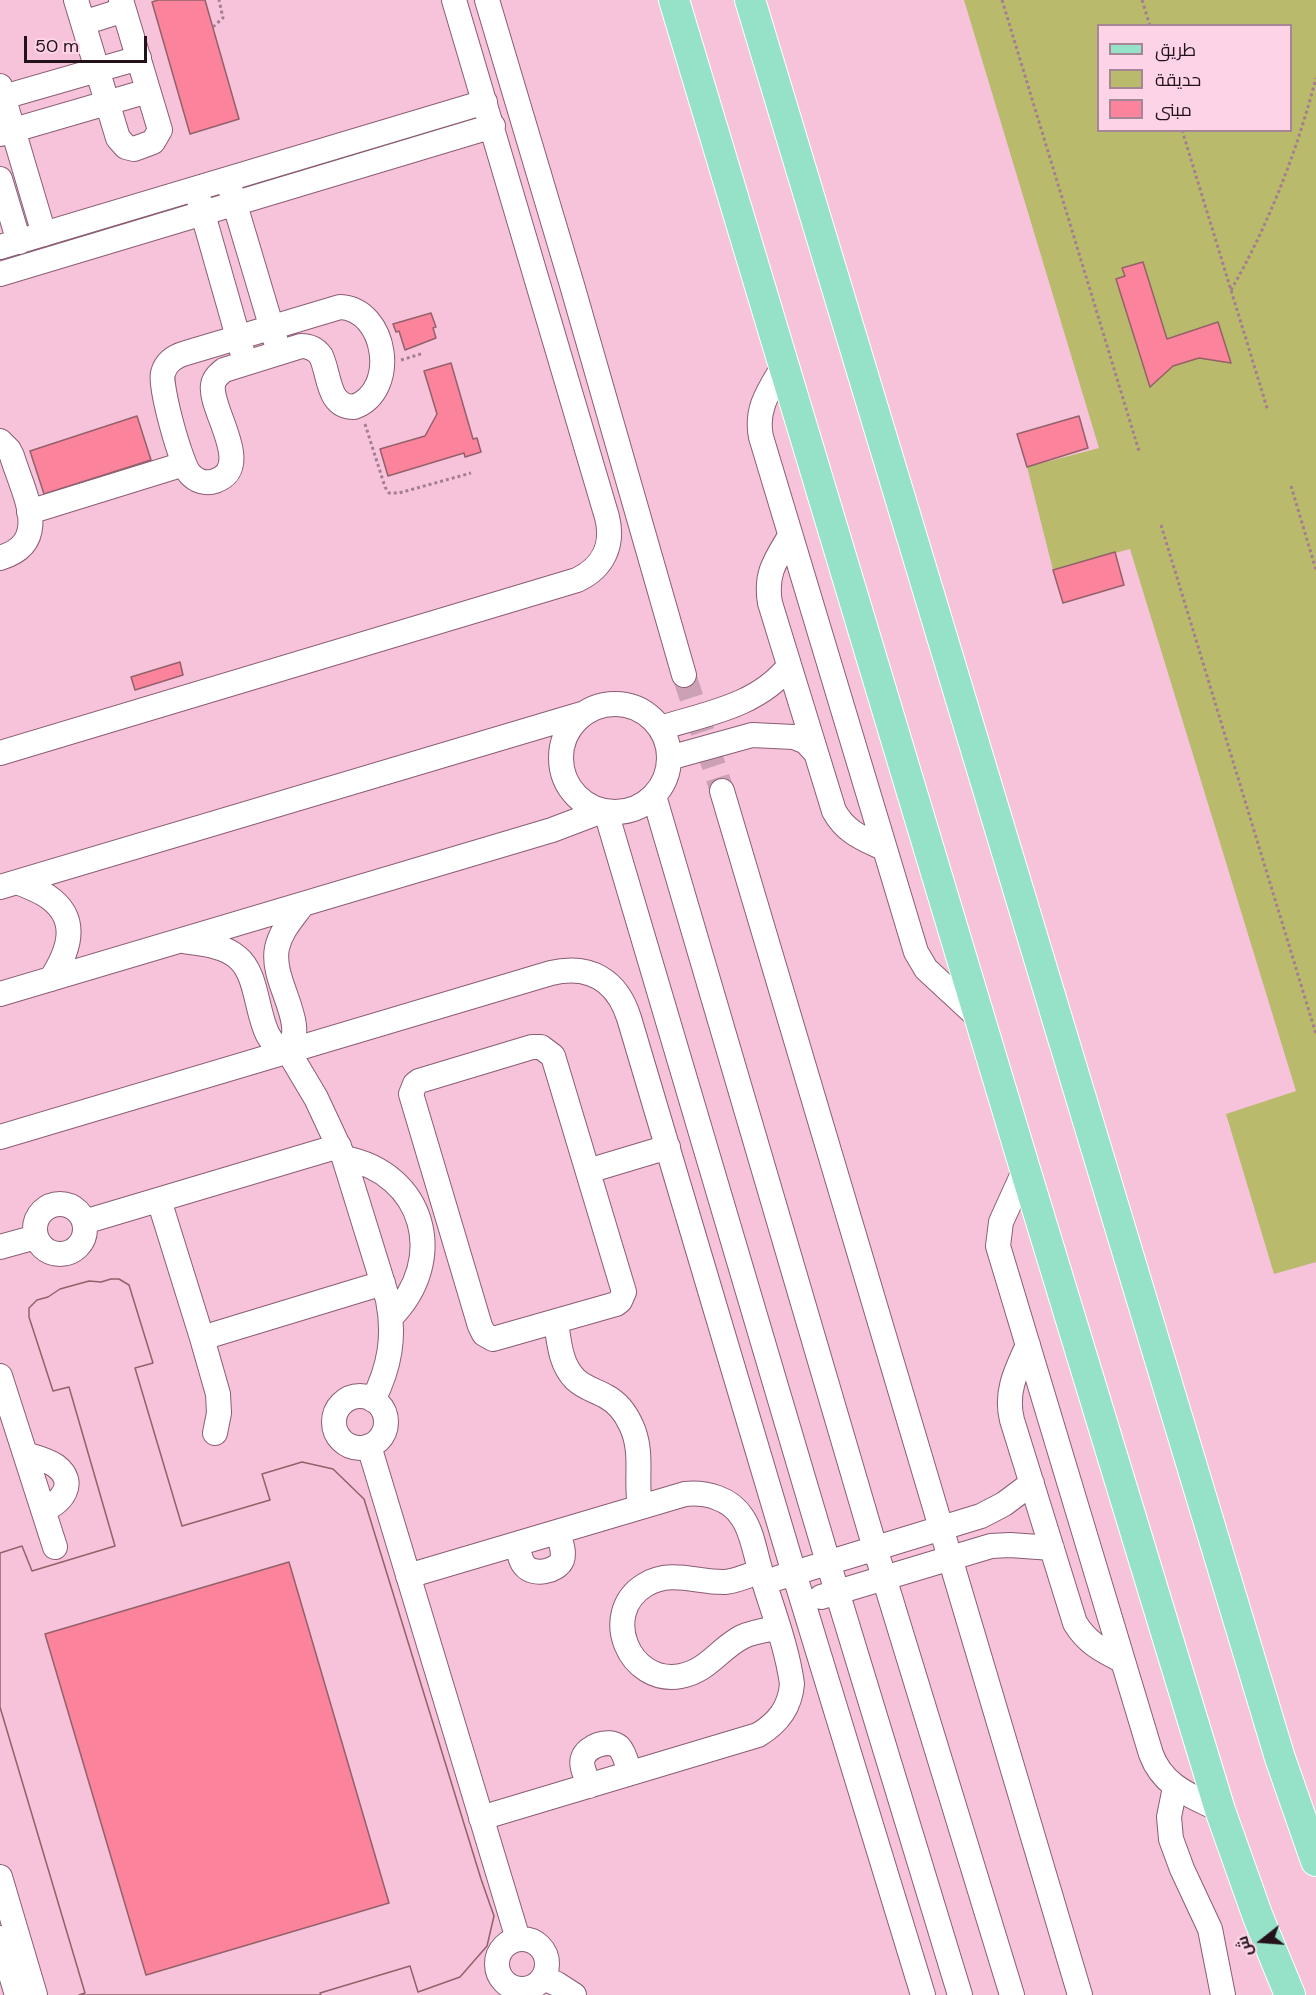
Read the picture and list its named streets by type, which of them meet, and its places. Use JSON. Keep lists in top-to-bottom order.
{
  "legend": ["طريق", "حديقة", "مبنى"],
  "scale_bar": "50 m",
  "north": "left"
}
